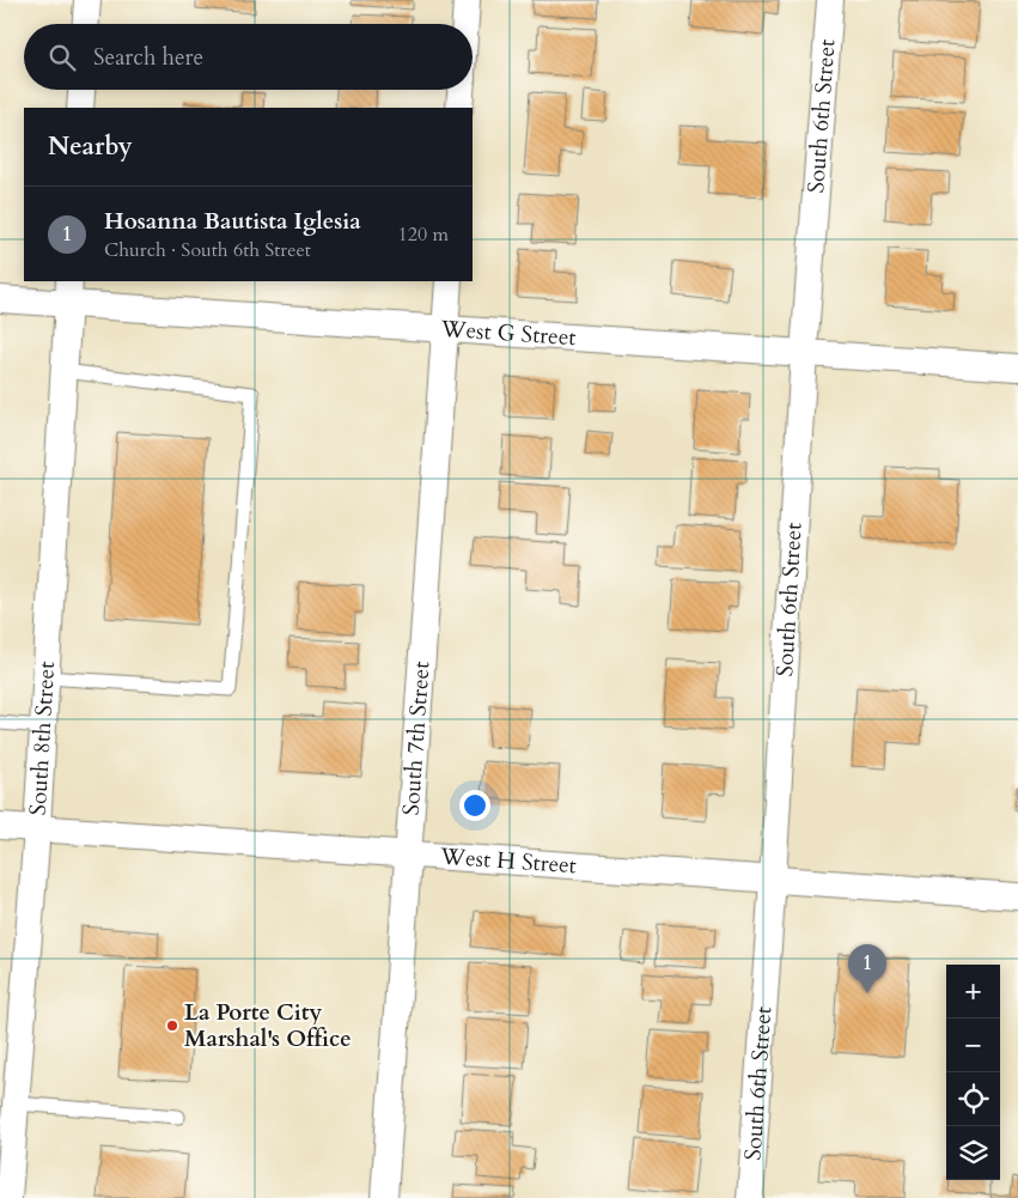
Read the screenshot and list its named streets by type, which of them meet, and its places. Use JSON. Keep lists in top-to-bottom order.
{
  "streets": {
    "street": [
      "South 6th Street",
      "West G Street",
      "South 7th Street",
      "South 8th Street",
      "West H Street"
    ]
  },
  "crossings": [
    ["South 6th Street", "West G Street"],
    ["South 6th Street", "West H Street"],
    ["West G Street", "South 7th Street"],
    ["West G Street", "South 8th Street"],
    ["South 7th Street", "West H Street"],
    ["South 8th Street", "West H Street"]
  ],
  "places": ["La Porte City Marshal's Office"],
  "page": {
    "search": "Search here",
    "heading": "Nearby",
    "list": [
      {
        "mark": "1",
        "name": "Hosanna Bautista Iglesia",
        "note": "Church · South 6th Street",
        "value": "120 m"
      }
    ],
    "pins": "1",
    "map_buttons": ["+", "−"]
  }
}
